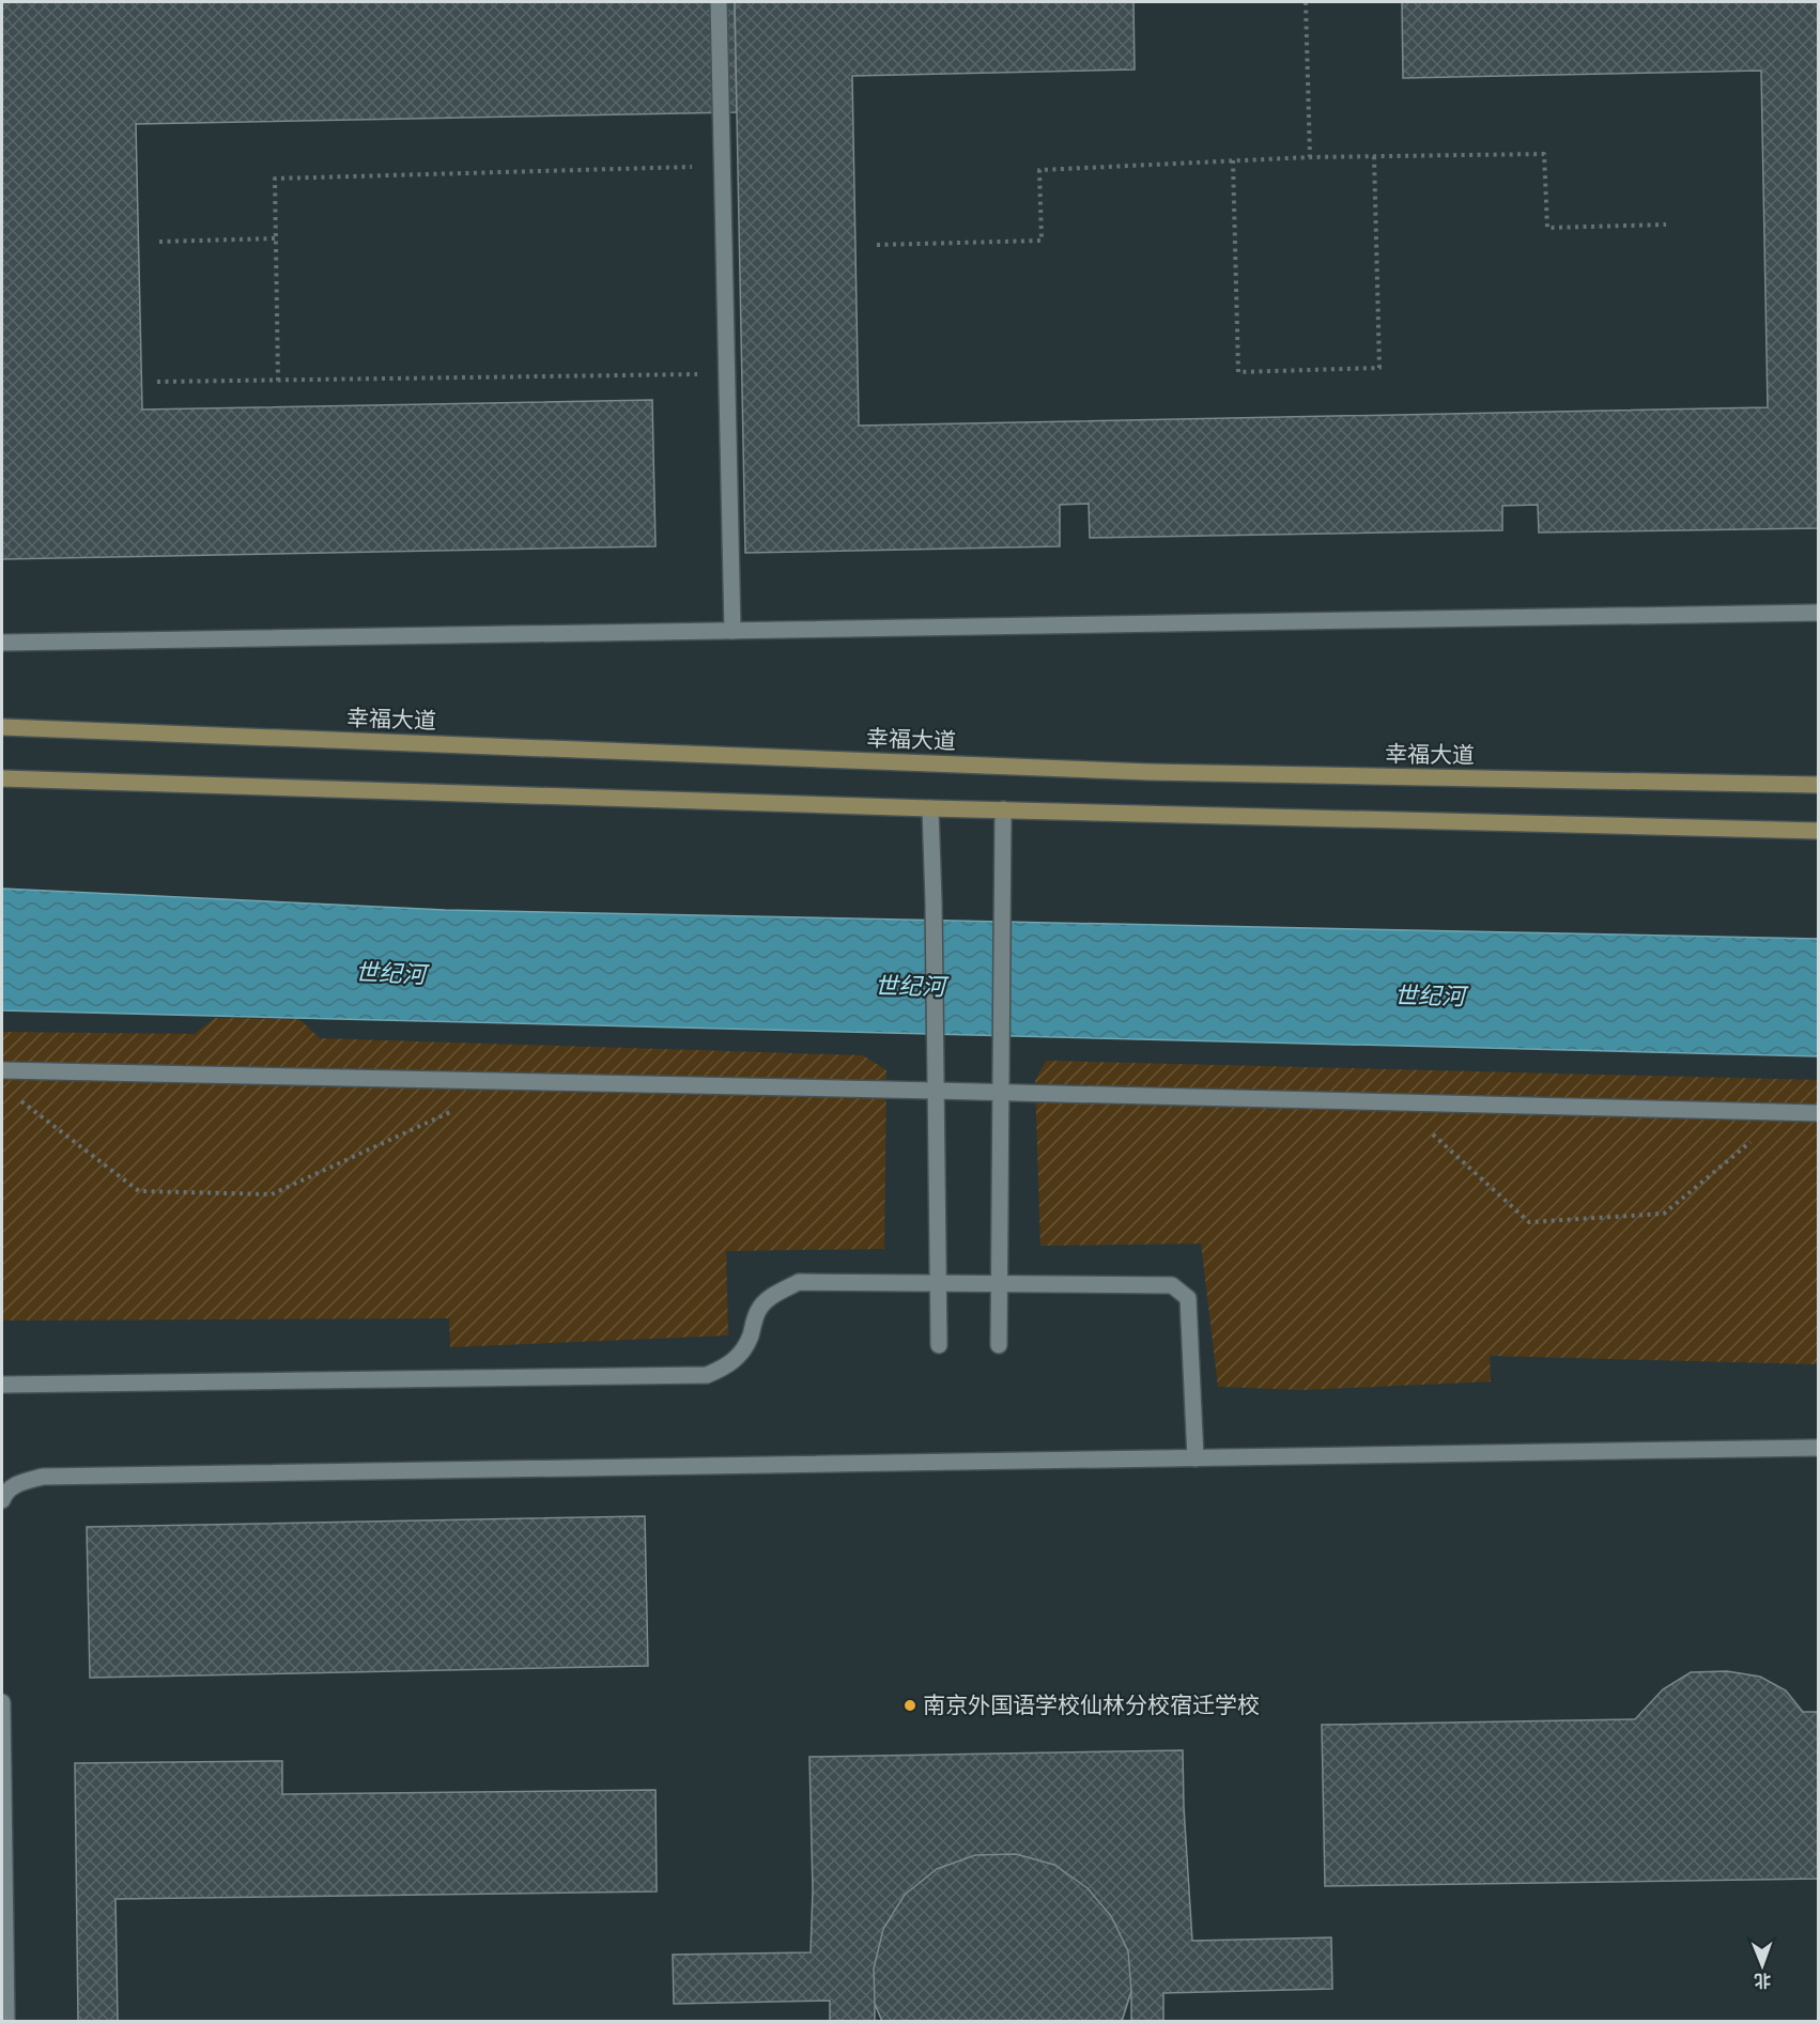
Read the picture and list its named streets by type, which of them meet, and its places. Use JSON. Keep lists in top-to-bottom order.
{
  "streets": {
    "main road": ["幸福大道"]
  },
  "water": ["世纪河"],
  "places": ["南京外国语学校仙林分校宿迁学校"],
  "north": "bottom"
}
